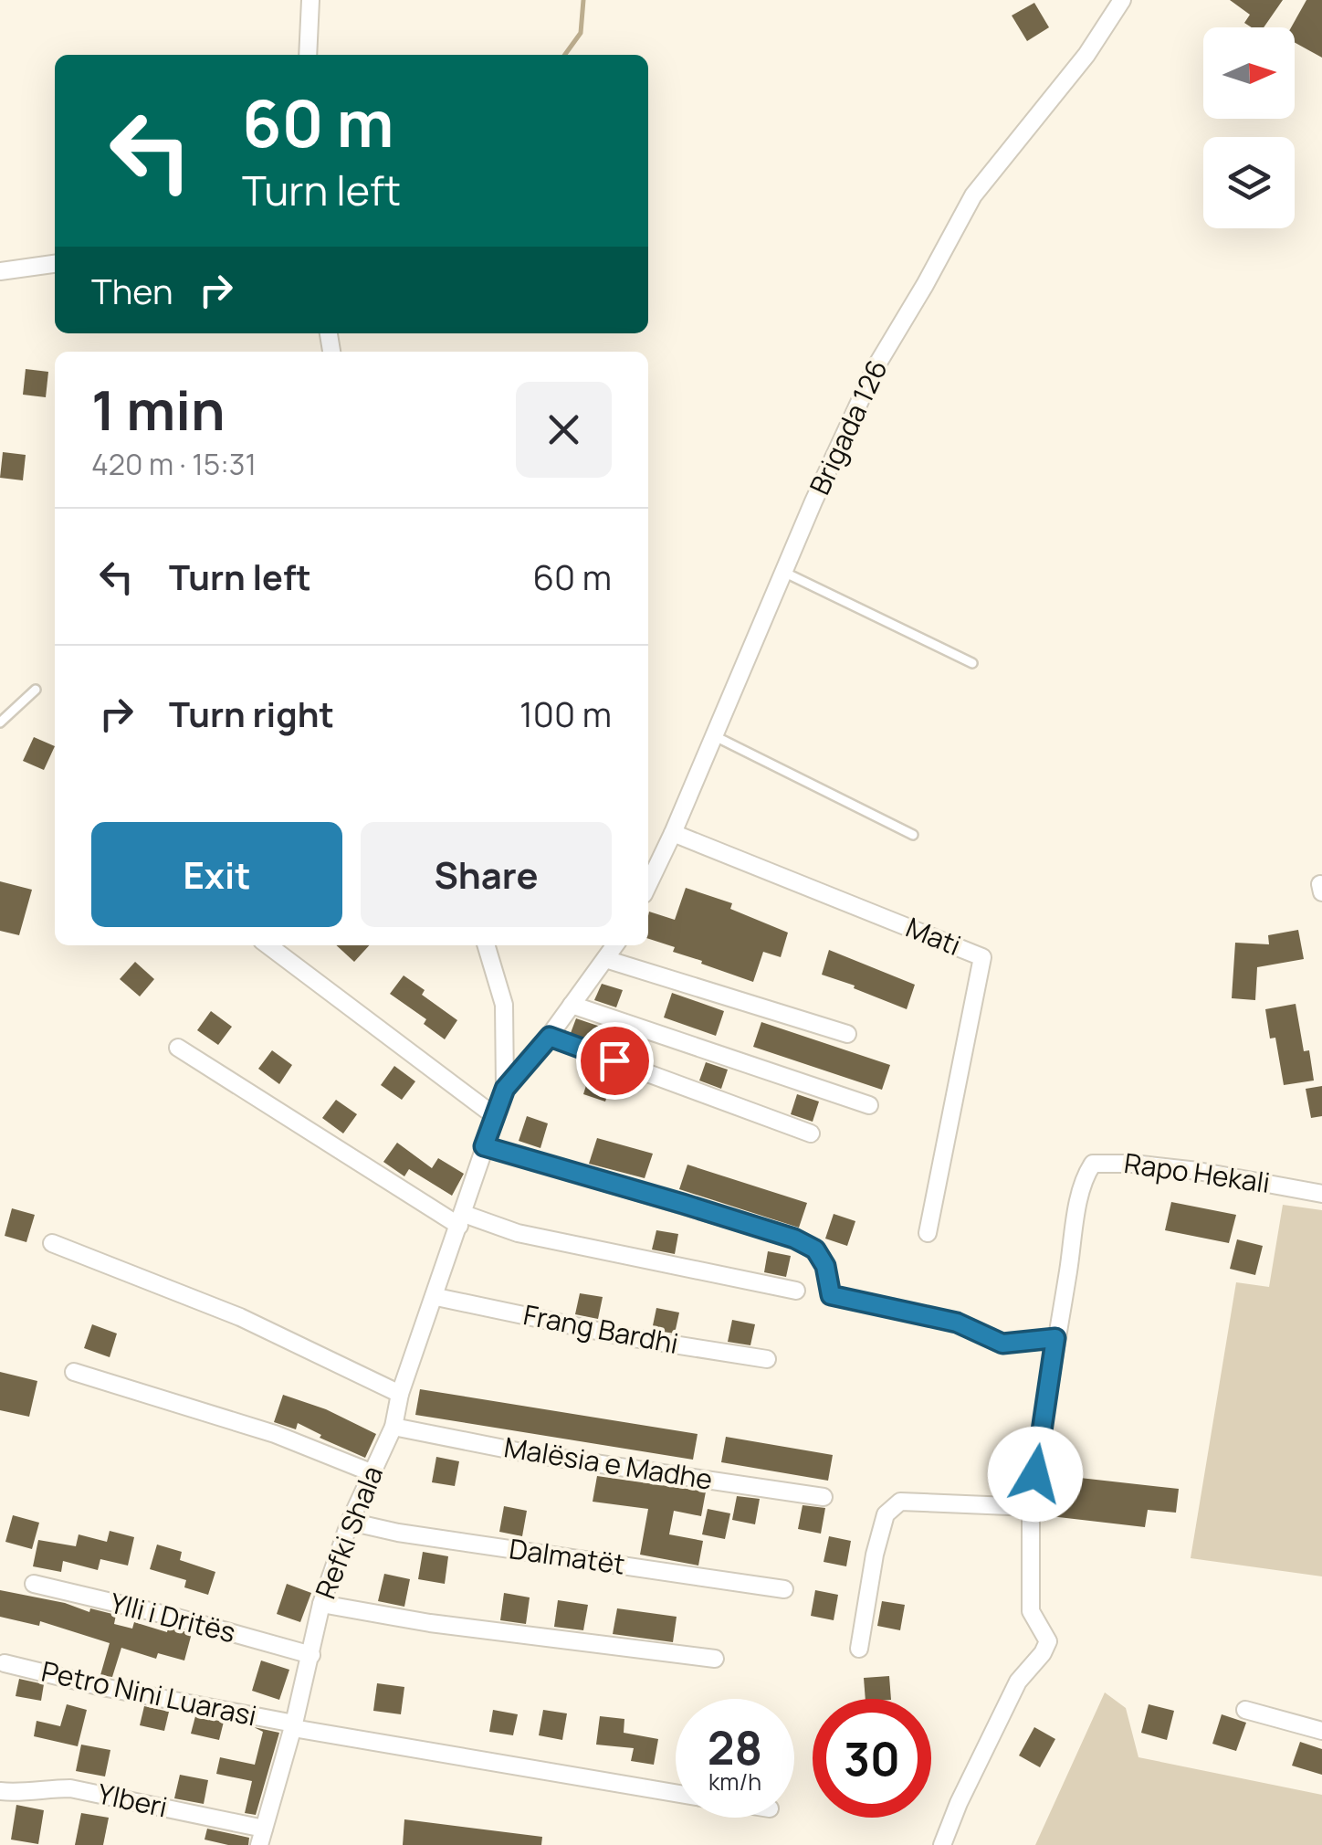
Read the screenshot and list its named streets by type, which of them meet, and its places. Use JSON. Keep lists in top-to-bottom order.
{
  "streets": {
    "street": [
      "Brigada 126",
      "Mati",
      "Rapo Hekali",
      "Frang Bardhi",
      "Malësia e Madhe",
      "Refki Shala",
      "Dalmatët",
      "Ylli i Dritës",
      "Petro Nini Luarasi",
      "Ylberi"
    ]
  },
  "crossings": [
    ["Brigada 126", "Mati"],
    ["Frang Bardhi", "Refki Shala"],
    ["Malësia e Madhe", "Refki Shala"],
    ["Refki Shala", "Dalmatët"],
    ["Refki Shala", "Ylli i Dritës"],
    ["Refki Shala", "Petro Nini Luarasi"],
    ["Refki Shala", "Ylberi"]
  ],
  "north": "right",
  "page": {
    "turn": ["60 m", "Turn left"],
    "then": "Then",
    "heading": ["1 min", "420 m · 15:31"],
    "list": [
      {
        "name": "Turn left",
        "value": "60 m"
      },
      {
        "name": "Turn right",
        "value": "100 m"
      }
    ],
    "buttons": ["Exit", "Share"],
    "speed": "28 km/h",
    "limit": "30"
  }
}
